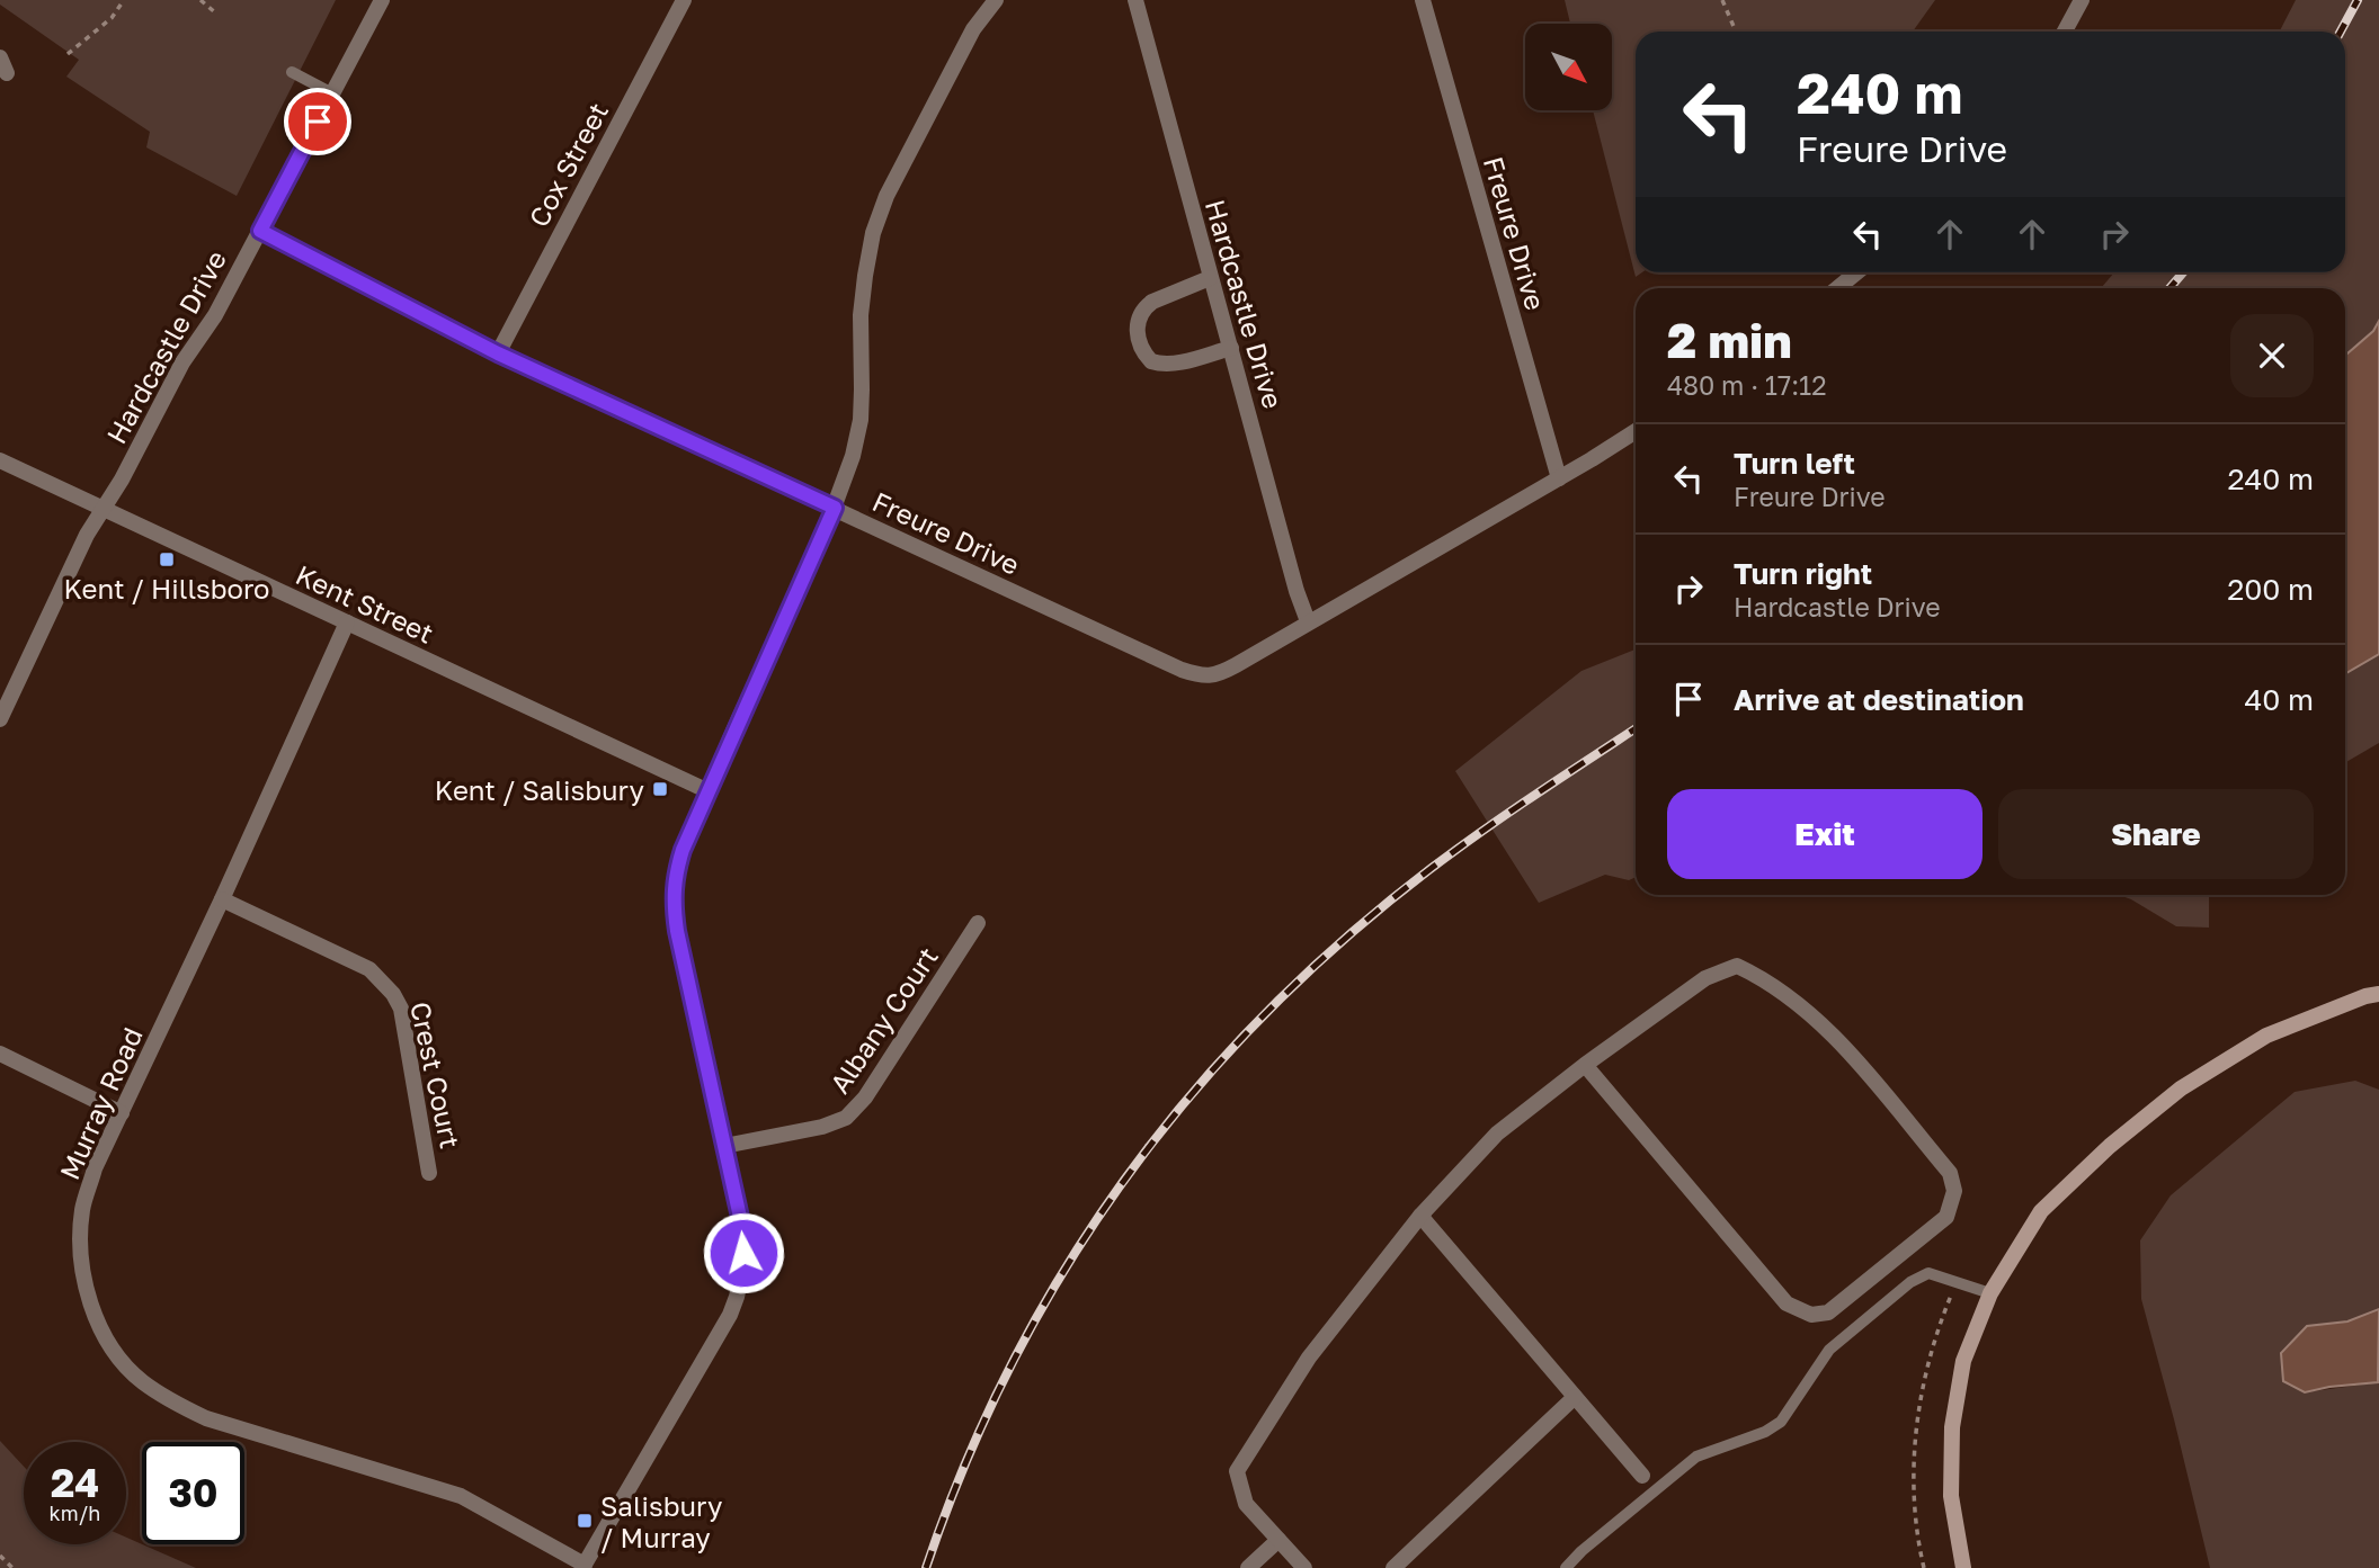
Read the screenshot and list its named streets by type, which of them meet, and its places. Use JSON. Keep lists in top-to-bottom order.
{
  "streets": {
    "street": [
      "Cox Street",
      "Freure Drive",
      "Hardcastle Drive",
      "Kent Street",
      "Albany Court",
      "Crest Court",
      "Murray Road"
    ]
  },
  "crossings": [
    ["Cox Street", "Freure Drive"],
    ["Freure Drive", "Hardcastle Drive"],
    ["Hardcastle Drive", "Kent Street"],
    ["Kent Street", "Murray Road"],
    ["Crest Court", "Murray Road"]
  ],
  "places": {
    "transit": ["Kent / Hillsboro", "Kent / Salisbury", "Salisbury / Murray"]
  },
  "north": "bottom right",
  "page": {
    "turn": ["240 m", "Freure Drive"],
    "heading": ["2 min", "480 m · 17:12"],
    "list": [
      {
        "name": "Turn left",
        "note": "Freure Drive",
        "value": "240 m"
      },
      {
        "name": "Turn right",
        "note": "Hardcastle Drive",
        "value": "200 m"
      },
      {
        "name": "Arrive at destination",
        "value": "40 m"
      }
    ],
    "buttons": ["Exit", "Share"],
    "speed": "24 km/h",
    "limit": "30"
  }
}
